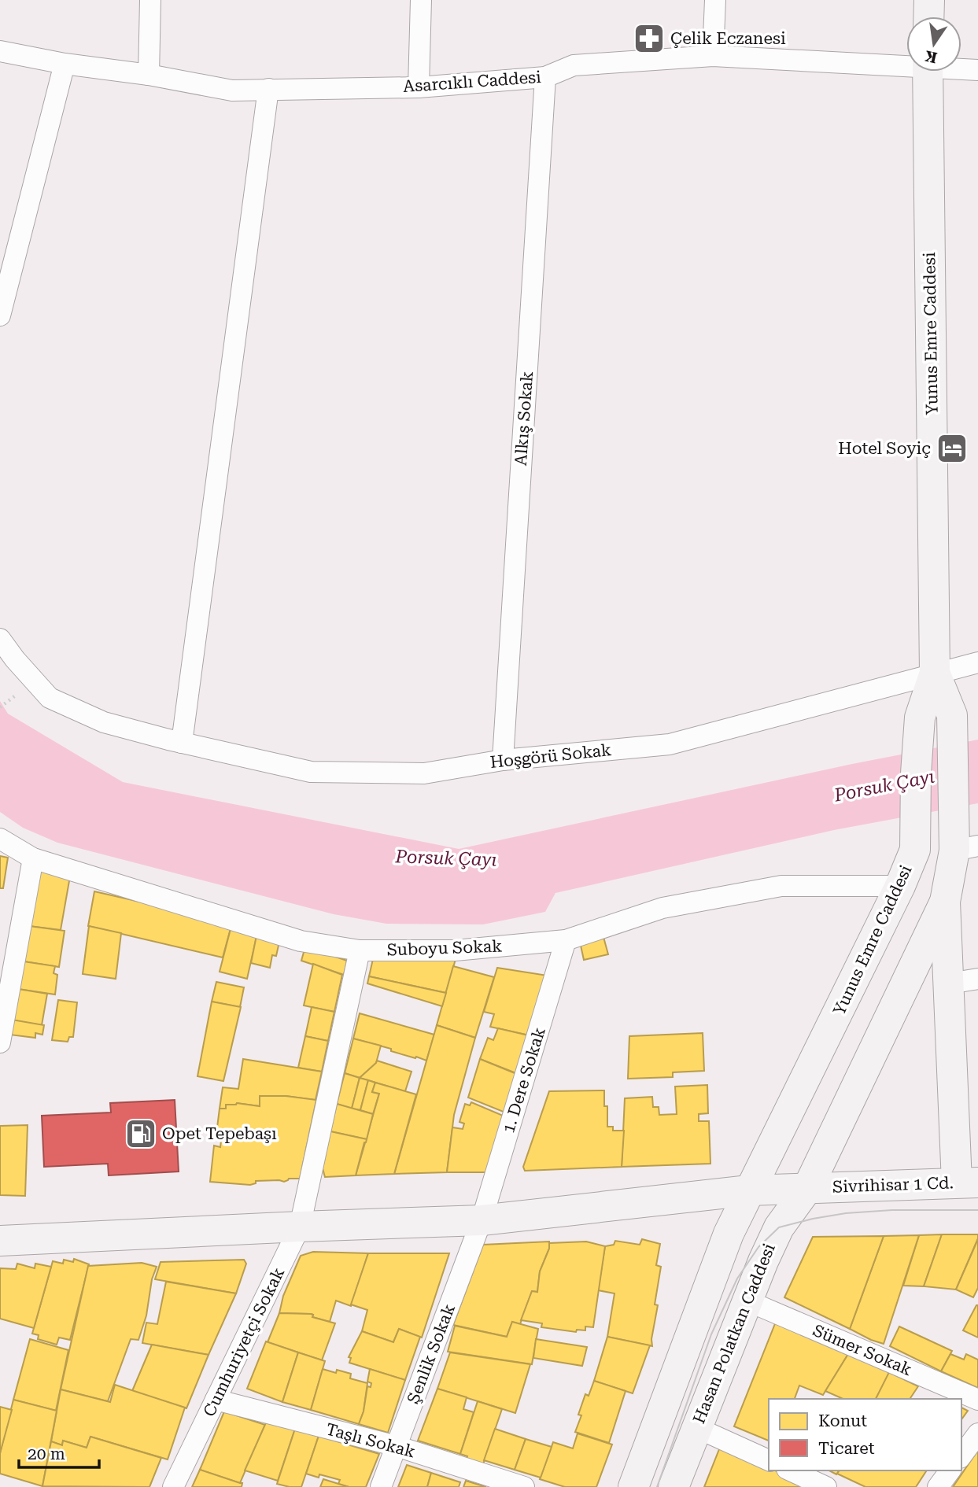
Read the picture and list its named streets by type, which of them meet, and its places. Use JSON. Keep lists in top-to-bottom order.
{
  "streets": {
    "main road": ["Yunus Emre Caddesi", "Sivrihisar 1 Cd.", "Hasan Polatkan Caddesi"],
    "street": [
      "Asarcıklı Caddesi",
      "Alkış Sokak",
      "Hoşgörü Sokak",
      "Suboyu Sokak",
      "1. Dere Sokak",
      "Cumhuriyetçi Sokak",
      "Sümer Sokak",
      "Şenlik Sokak",
      "Taşlı Sokak"
    ]
  },
  "crossings": [
    ["Asarcıklı Caddesi", "Alkış Sokak"],
    ["Yunus Emre Caddesi", "Hoşgörü Sokak"],
    ["Yunus Emre Caddesi", "Suboyu Sokak"],
    ["Yunus Emre Caddesi", "Sivrihisar 1 Cd."],
    ["Yunus Emre Caddesi", "Hasan Polatkan Caddesi"],
    ["Alkış Sokak", "Hoşgörü Sokak"],
    ["Suboyu Sokak", "1. Dere Sokak"],
    ["Suboyu Sokak", "Cumhuriyetçi Sokak"],
    ["1. Dere Sokak", "Sivrihisar 1 Cd."],
    ["1. Dere Sokak", "Şenlik Sokak"],
    ["Sivrihisar 1 Cd.", "Hasan Polatkan Caddesi"],
    ["Sivrihisar 1 Cd.", "Cumhuriyetçi Sokak"],
    ["Sivrihisar 1 Cd.", "Şenlik Sokak"],
    ["Hasan Polatkan Caddesi", "Sümer Sokak"],
    ["Cumhuriyetçi Sokak", "Taşlı Sokak"],
    ["Şenlik Sokak", "Taşlı Sokak"]
  ],
  "water": ["Porsuk Çayı"],
  "places": {
    "pharmacy": ["Çelik Eczanesi"],
    "hotel": ["Hotel Soyiç"],
    "fuel station": ["Opet Tepebaşı"]
  },
  "legend": ["Konut", "Ticaret"],
  "scale_bar": "20 m",
  "north": "bottom"
}
